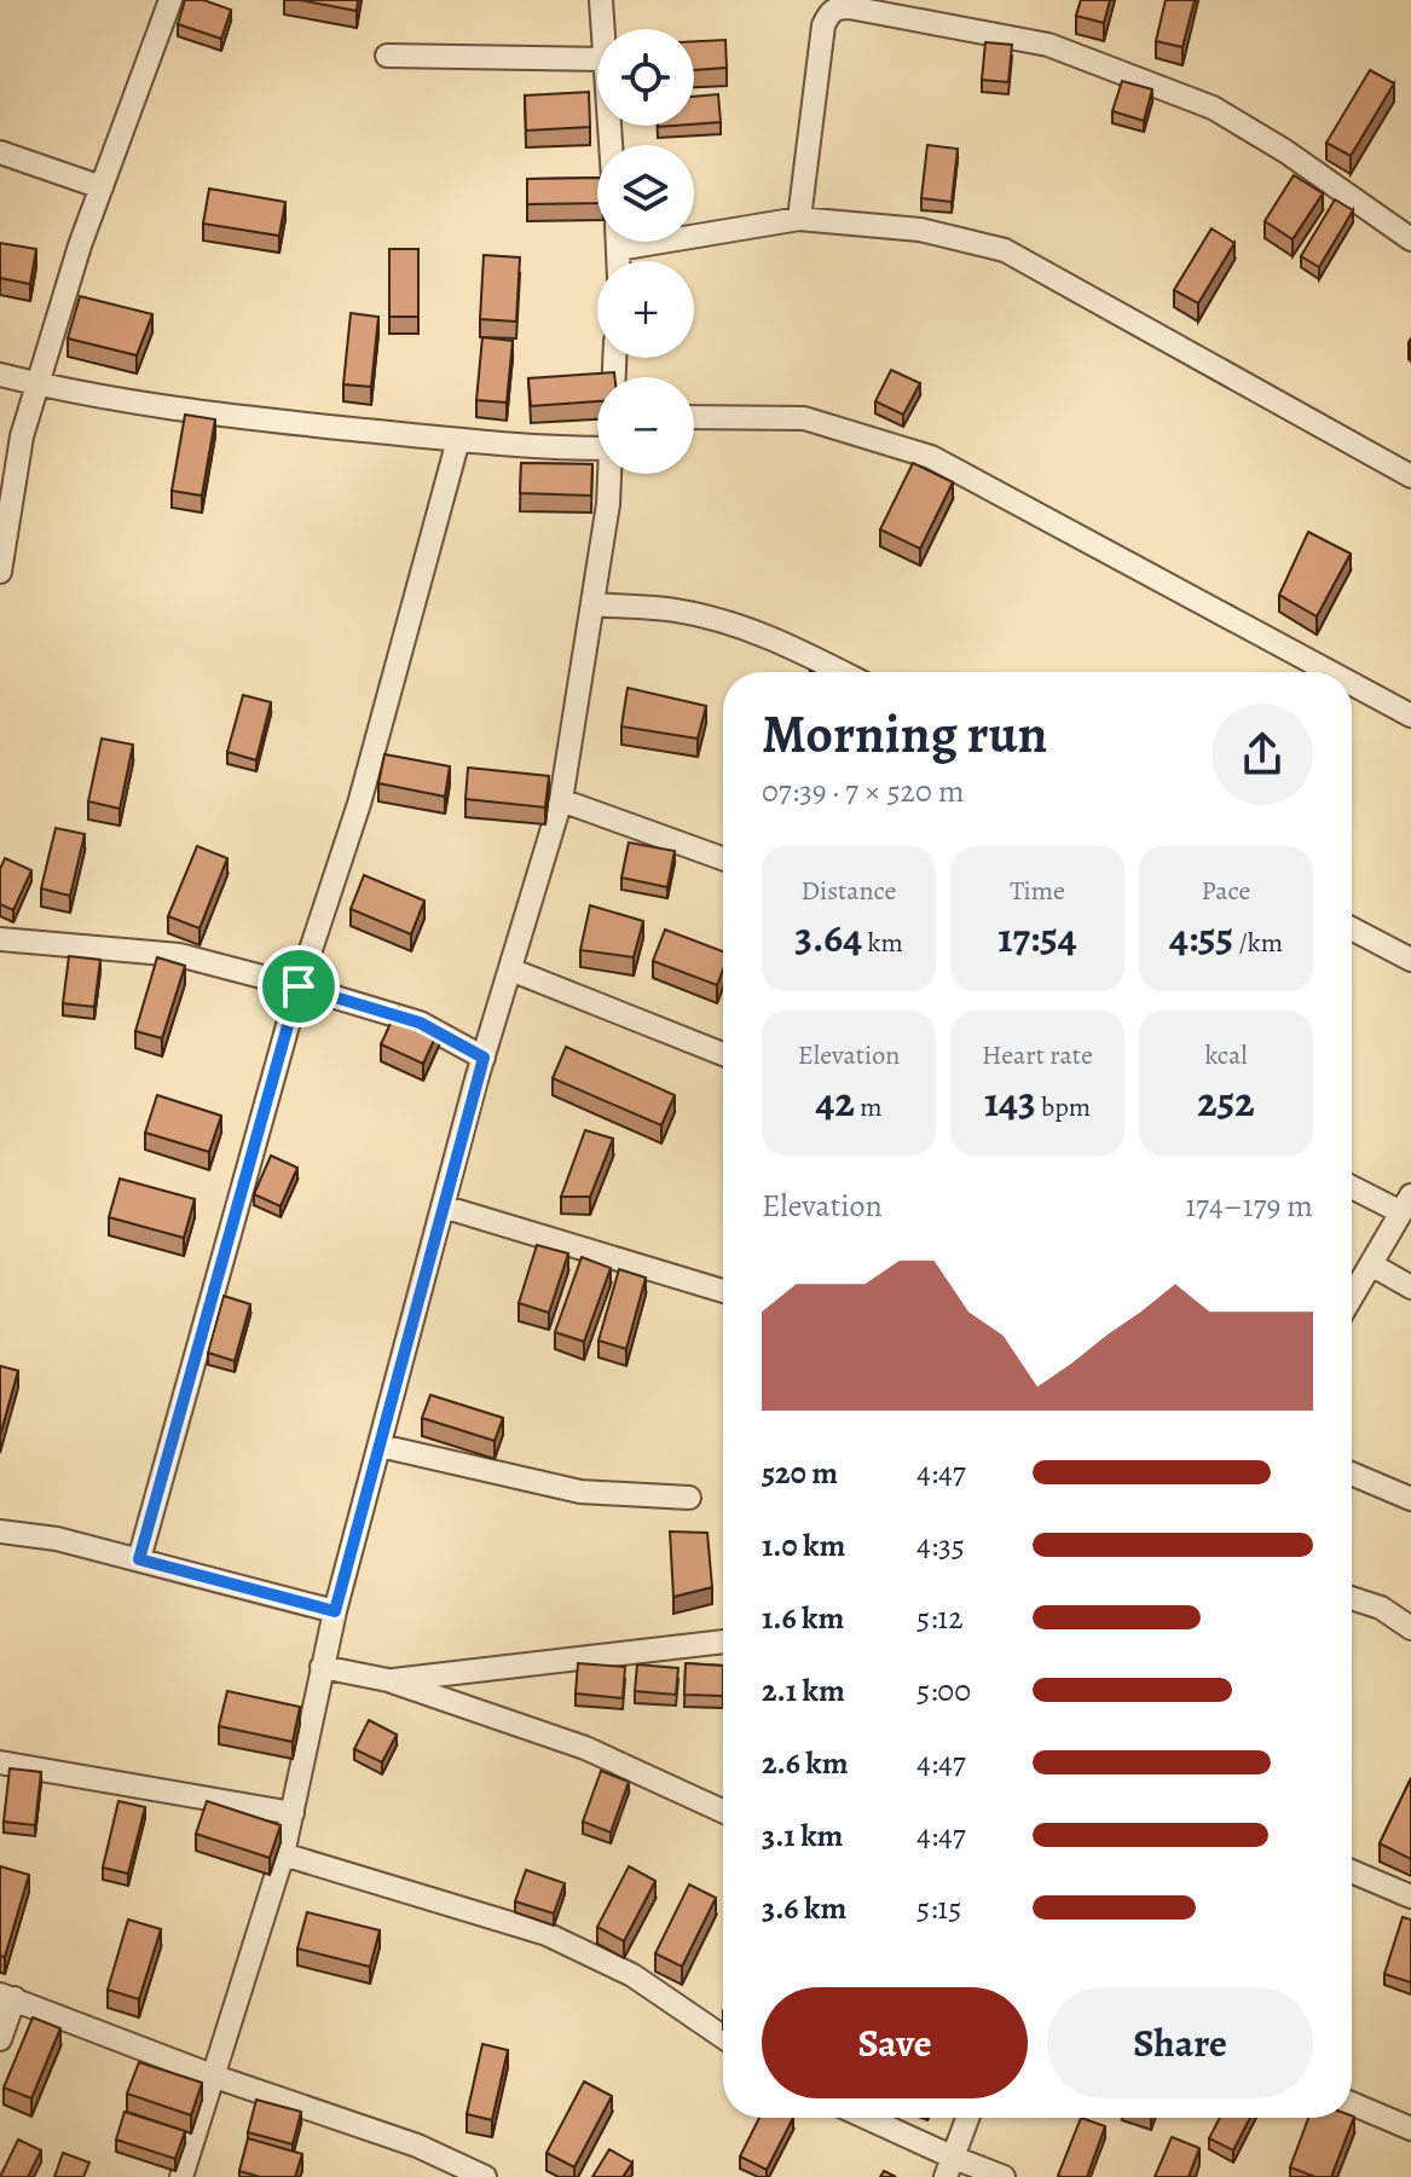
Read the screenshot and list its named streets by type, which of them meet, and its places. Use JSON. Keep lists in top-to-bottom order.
{
  "page": {
    "map_buttons": ["+", "−"],
    "heading": ["Morning run", "07:39 · 7 × 520 m"],
    "stats": [
      ["Distance", "3.64 km"],
      ["Time", "17:54"],
      ["Pace", "4:55 /km"],
      ["Elevation", "42 m"],
      ["Heart rate", "143 bpm"],
      ["kcal", "252"]
    ],
    "chart": ["Elevation", "174–179 m"],
    "list": [
      {
        "name": "520 m",
        "note": "4:47"
      },
      {
        "name": "1.0 km",
        "note": "4:35"
      },
      {
        "name": "1.6 km",
        "note": "5:12"
      },
      {
        "name": "2.1 km",
        "note": "5:00"
      },
      {
        "name": "2.6 km",
        "note": "4:47"
      },
      {
        "name": "3.1 km",
        "note": "4:47"
      },
      {
        "name": "3.6 km",
        "note": "5:15"
      }
    ],
    "buttons": ["Save", "Share"]
  }
}
